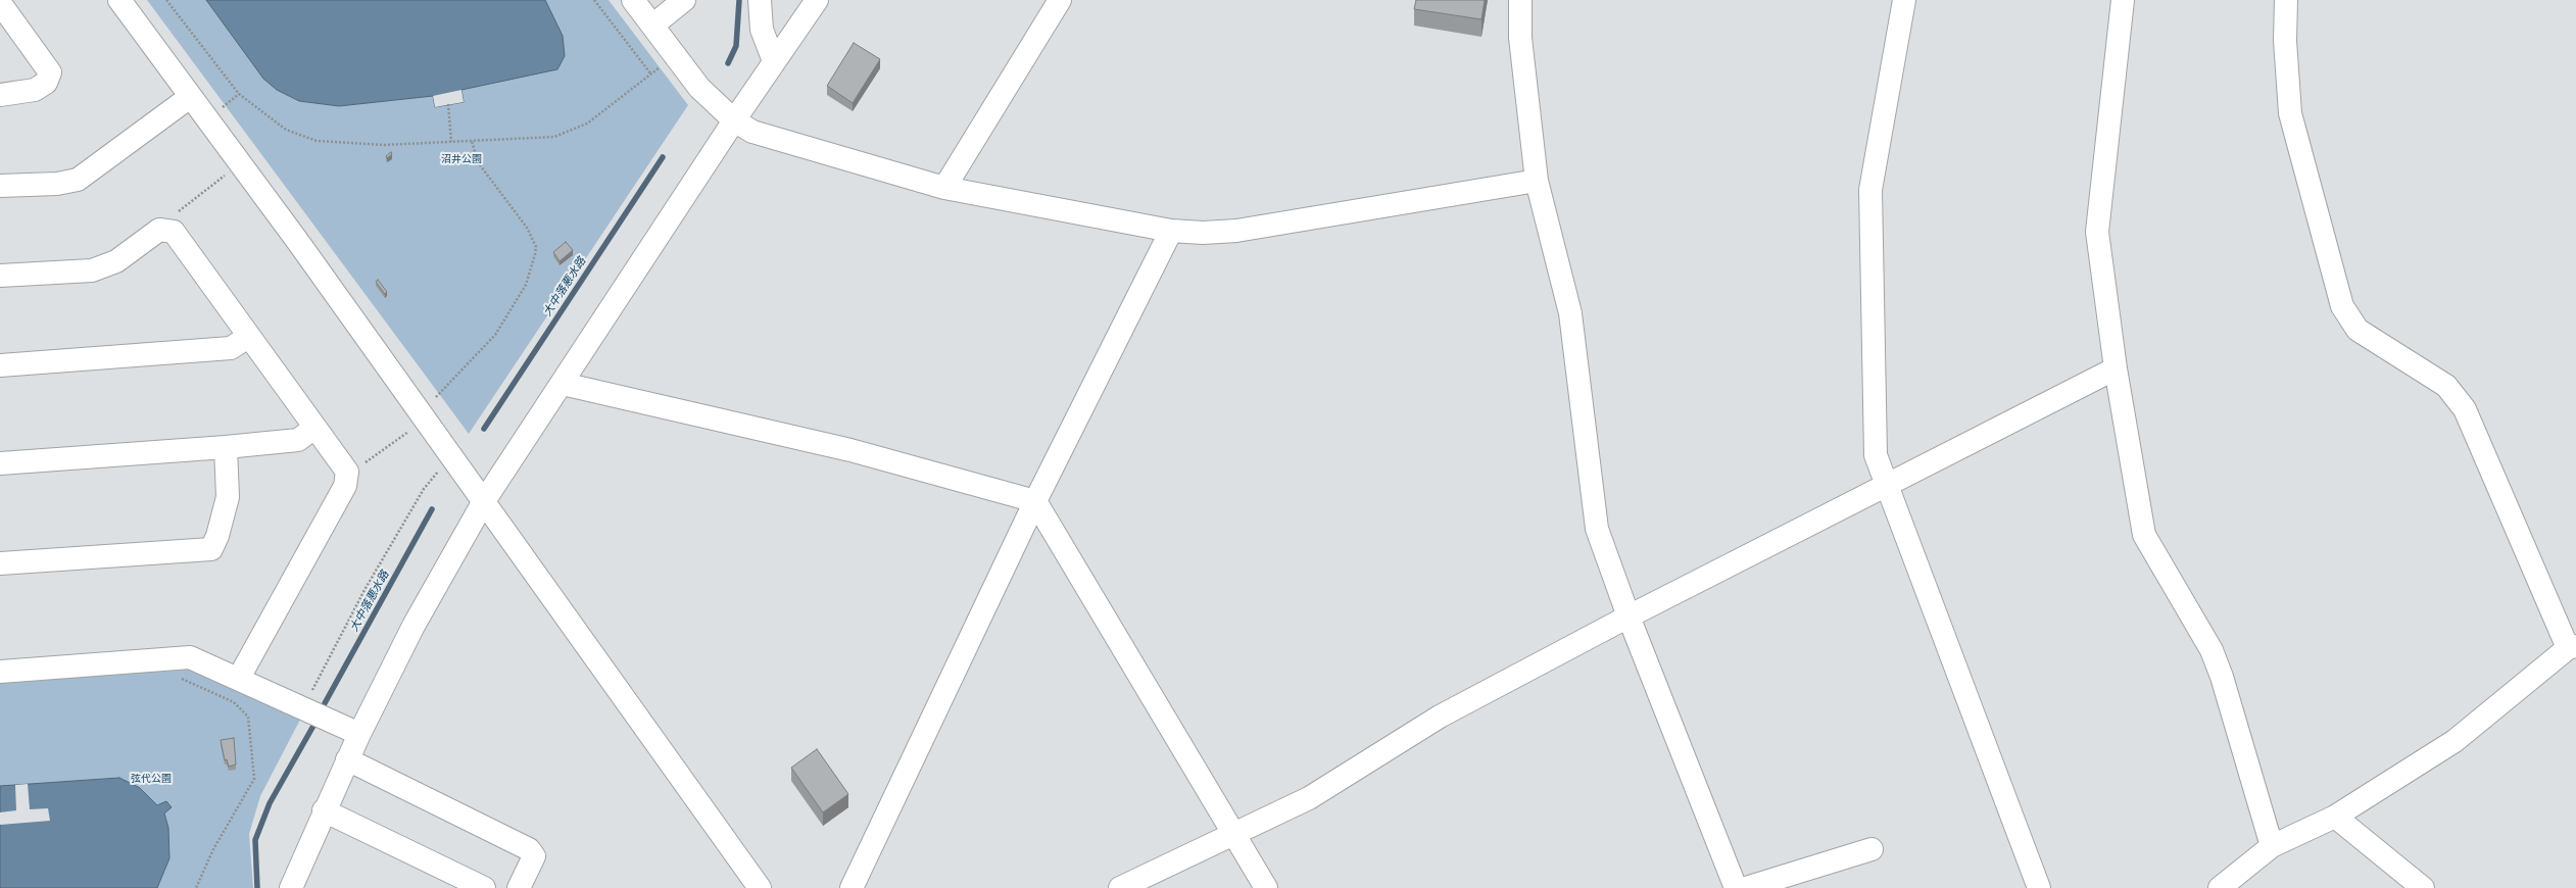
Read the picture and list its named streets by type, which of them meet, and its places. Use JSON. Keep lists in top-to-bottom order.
{
  "water": ["大中落悪水路"],
  "parks": ["沼井公園", "弦代公園"]
}
